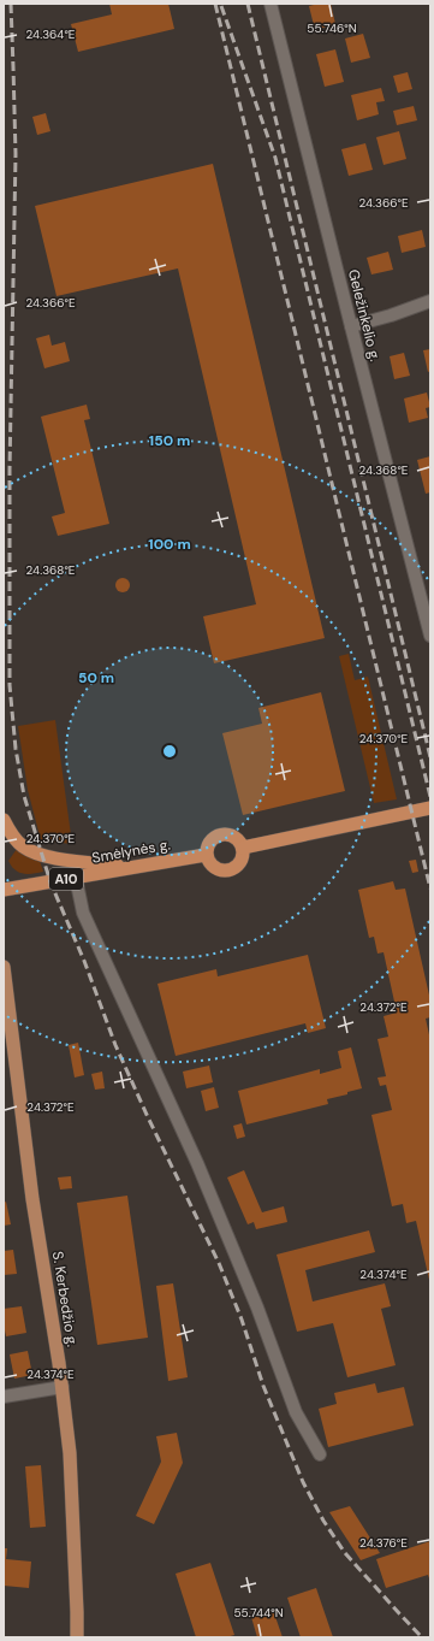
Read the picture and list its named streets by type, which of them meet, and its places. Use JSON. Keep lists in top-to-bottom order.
{
  "streets": {
    "highway": ["Smėlynės g.", "A10"],
    "main road": ["S. Kerbedžio g."],
    "street": ["Geležinkelio g."]
  },
  "coordinates": [
    "55.746°N",
    "24.364°E",
    "24.366°E",
    "24.368°E",
    "24.370°E",
    "24.372°E",
    "24.374°E",
    "24.376°E",
    "55.744°N"
  ],
  "rings": ["150 m", "100 m", "50 m"]
}
